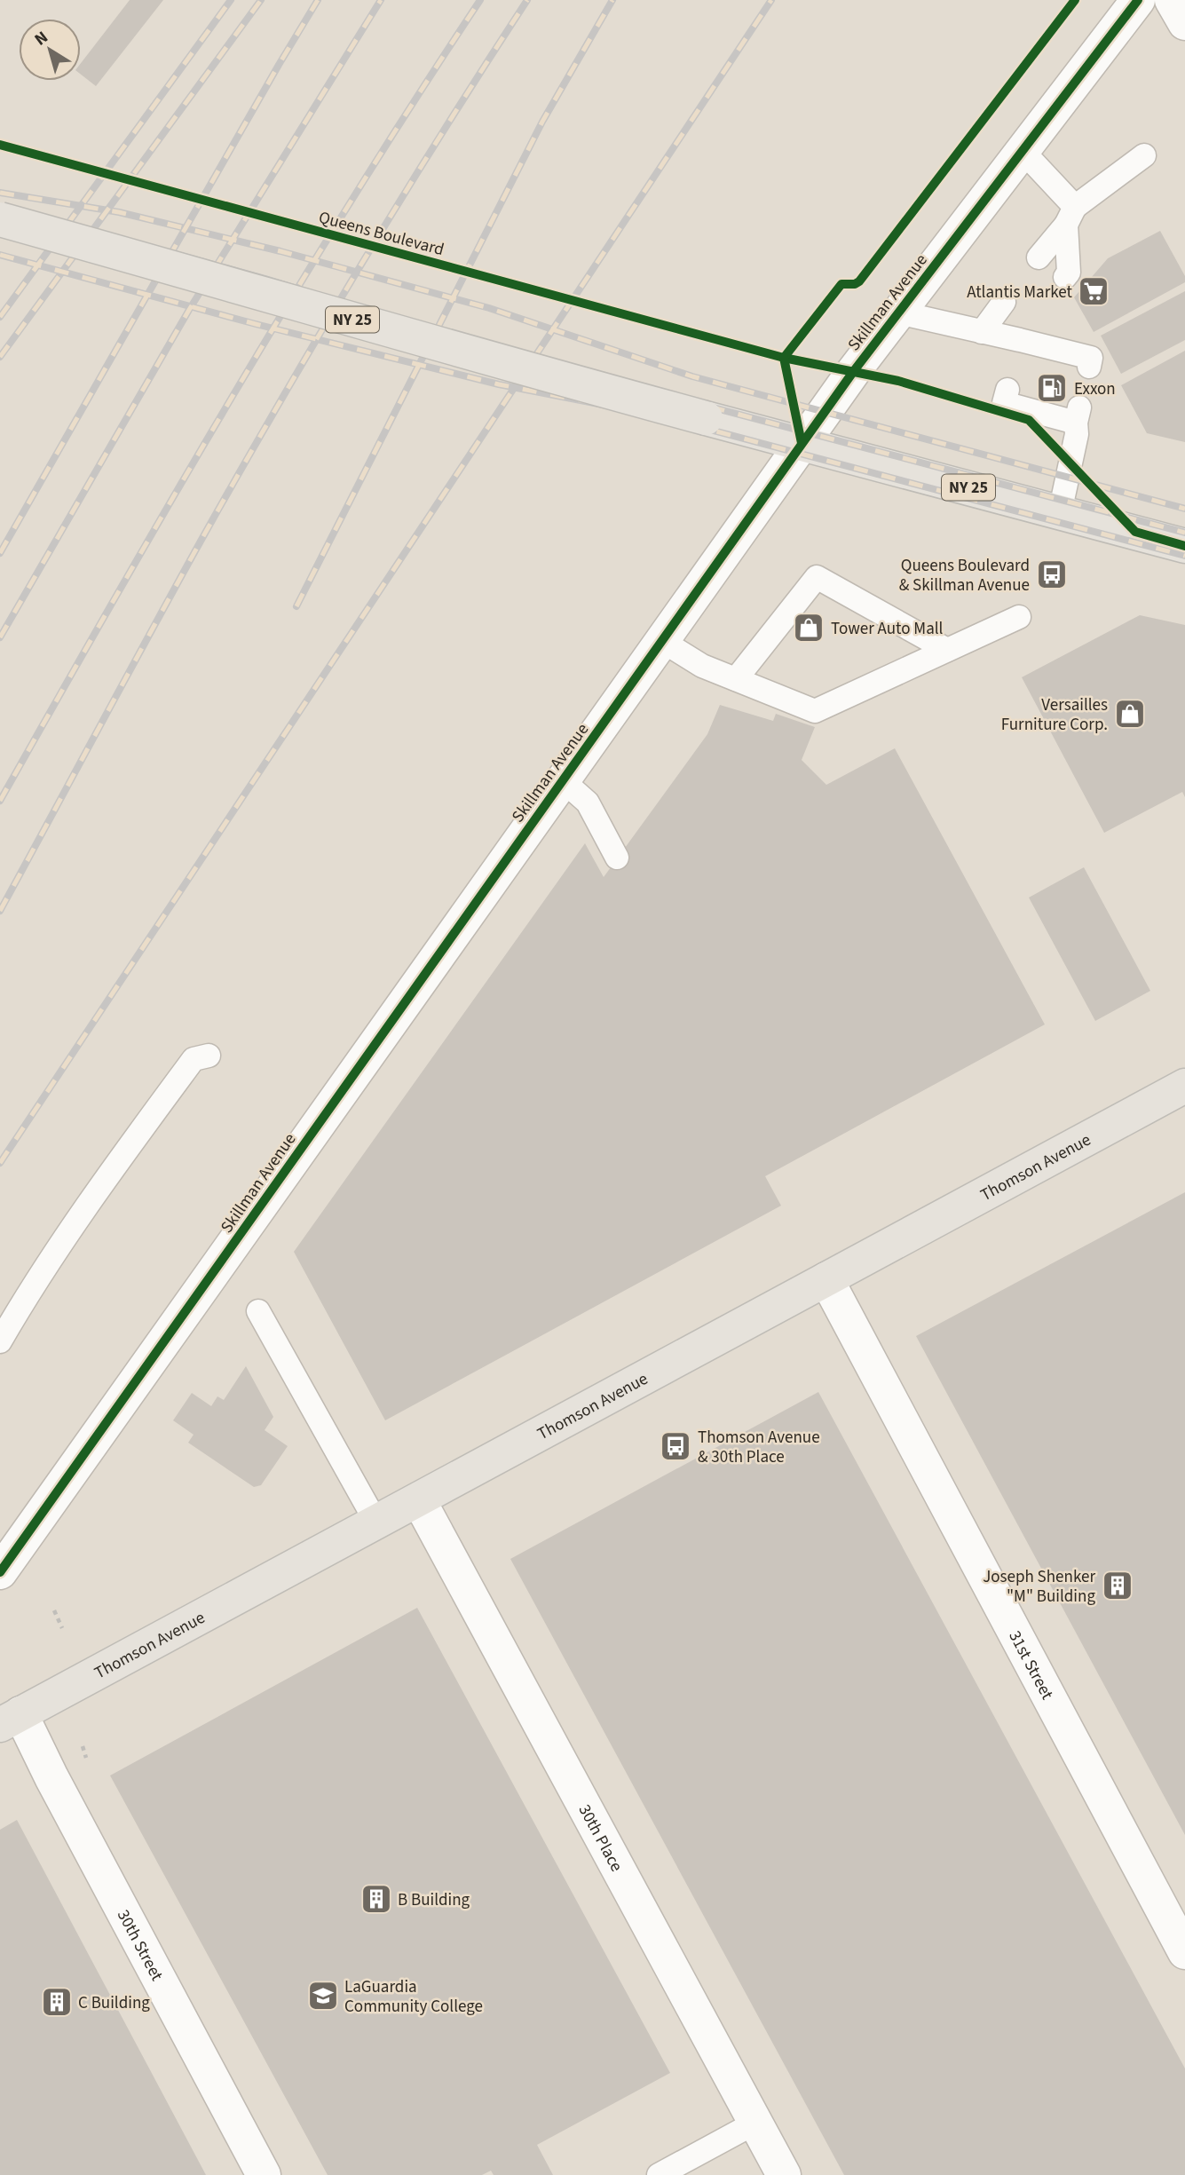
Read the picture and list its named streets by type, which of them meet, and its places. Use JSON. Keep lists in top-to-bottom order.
{
  "streets": {
    "main road": ["NY 25", "Thomson Avenue"],
    "street": [
      "Skillman Avenue",
      "31st Street",
      "30th Place",
      "30th Street"
    ],
    "cycle path": ["Queens Boulevard"]
  },
  "crossings": [
    ["Skillman Avenue", "NY 25"],
    ["Thomson Avenue", "31st Street"],
    ["Thomson Avenue", "30th Place"],
    ["Thomson Avenue", "30th Street"]
  ],
  "places": {
    "supermarket": ["Atlantis Market"],
    "fuel station": ["Exxon"],
    "bus stop": ["Queens Boulevard & Skillman Avenue", "Thomson Avenue & 30th Place"],
    "shop": ["Tower Auto Mall", "Versailles Furniture Corp."],
    "building": ["Joseph Shenker \"M\" Building", "B Building", "C Building"],
    "school or university": ["LaGuardia Community College"]
  },
  "north": "top left"
}
